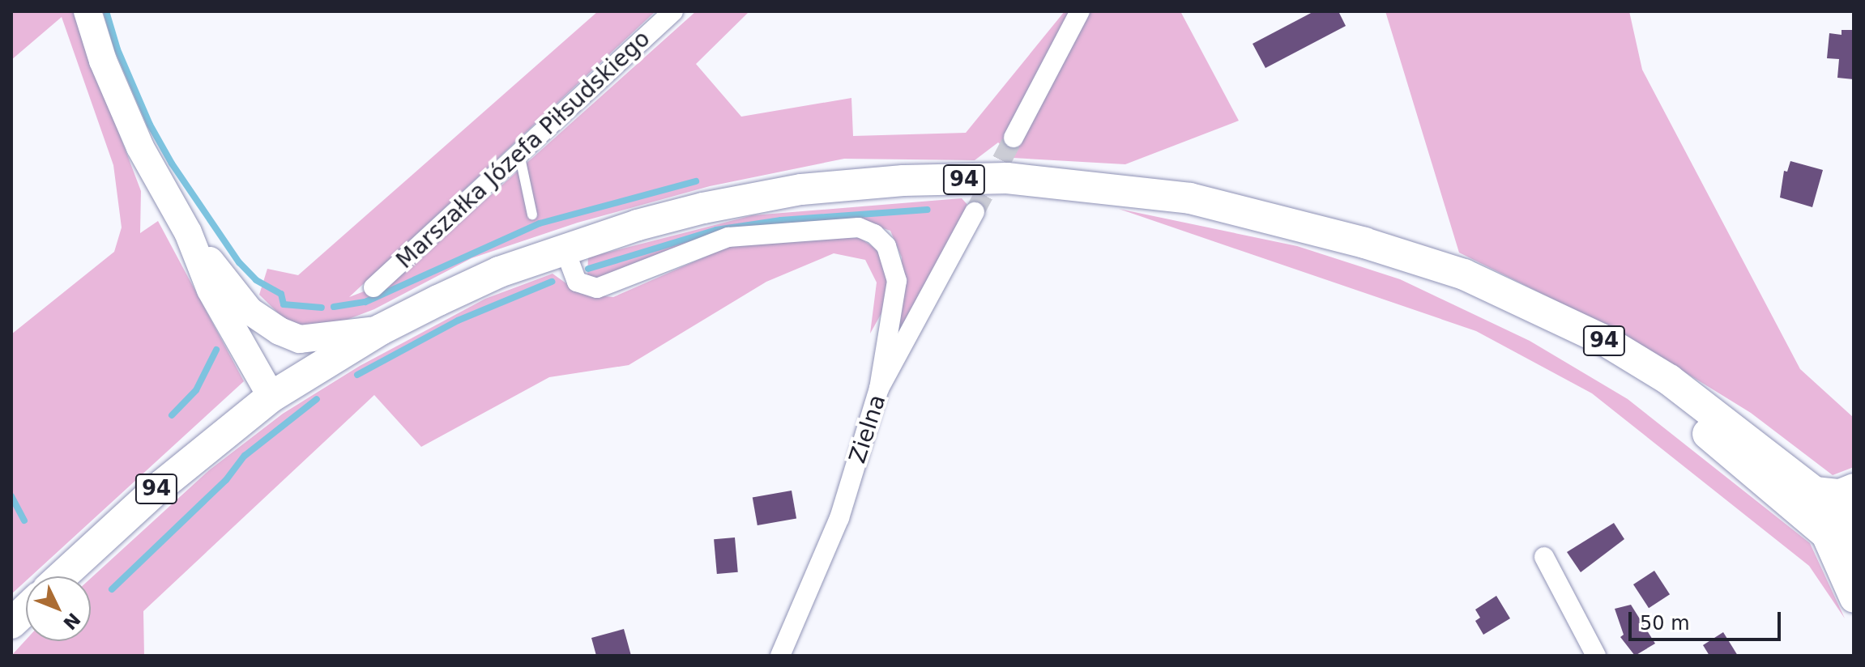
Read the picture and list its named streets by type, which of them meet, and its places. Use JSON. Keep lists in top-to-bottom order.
{
  "streets": {
    "main road": ["94"],
    "street": ["Marszałka Józefa Piłsudskiego", "Zielna"]
  },
  "scale_bar": "50 m",
  "north": "bottom right"
}
